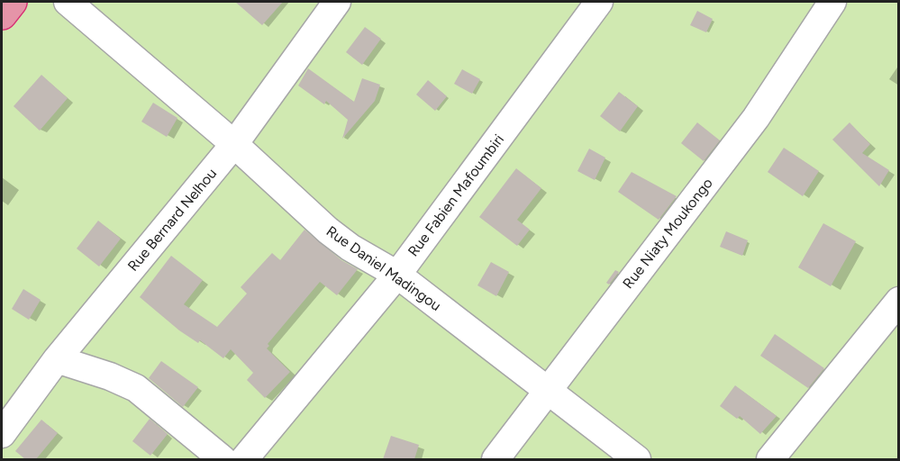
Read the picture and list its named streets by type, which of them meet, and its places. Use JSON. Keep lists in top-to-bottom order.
{
  "streets": {
    "street": [
      "Rue Fabien Mafoumbiri",
      "Rue Bernard Nelhou",
      "Rue Niaty Moukongo",
      "Rue Daniel Madingou"
    ]
  },
  "crossings": [
    ["Rue Fabien Mafoumbiri", "Rue Daniel Madingou"],
    ["Rue Bernard Nelhou", "Rue Daniel Madingou"],
    ["Rue Niaty Moukongo", "Rue Daniel Madingou"]
  ]
}
